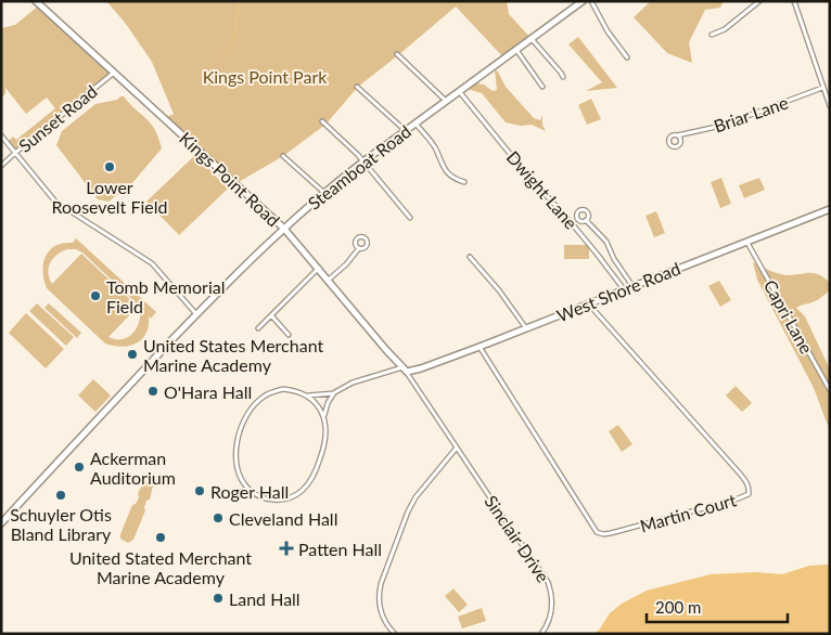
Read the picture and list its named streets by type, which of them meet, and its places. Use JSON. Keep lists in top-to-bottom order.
{
  "streets": {
    "main road": ["Steamboat Road", "Kings Point Road", "West Shore Road"],
    "street": [
      "Briar Lane",
      "Sunset Road",
      "Dwight Lane",
      "Capri Lane",
      "Martin Court",
      "Sinclair Drive"
    ]
  },
  "crossings": [
    ["Sunset Road", "Kings Point Road"],
    ["Steamboat Road", "Kings Point Road"],
    ["Steamboat Road", "Dwight Lane"],
    ["Kings Point Road", "West Shore Road"],
    ["Kings Point Road", "Sinclair Drive"],
    ["Dwight Lane", "West Shore Road"],
    ["West Shore Road", "Capri Lane"],
    ["West Shore Road", "Martin Court"],
    ["West Shore Road", "Sinclair Drive"]
  ],
  "parks": ["Kings Point Park"],
  "places": {
    "other": [
      "Lower Roosevelt Field",
      "Tomb Memorial Field",
      "United States Merchant Marine Academy",
      "O'Hara Hall",
      "Ackerman Auditorium",
      "Roger Hall",
      "Schuyler Otis Bland Library",
      "Cleveland Hall",
      "United Stated Merchant Marine Academy",
      "Land Hall"
    ],
    "health": ["Patten Hall"]
  },
  "scale_bar": "200 m"
}
